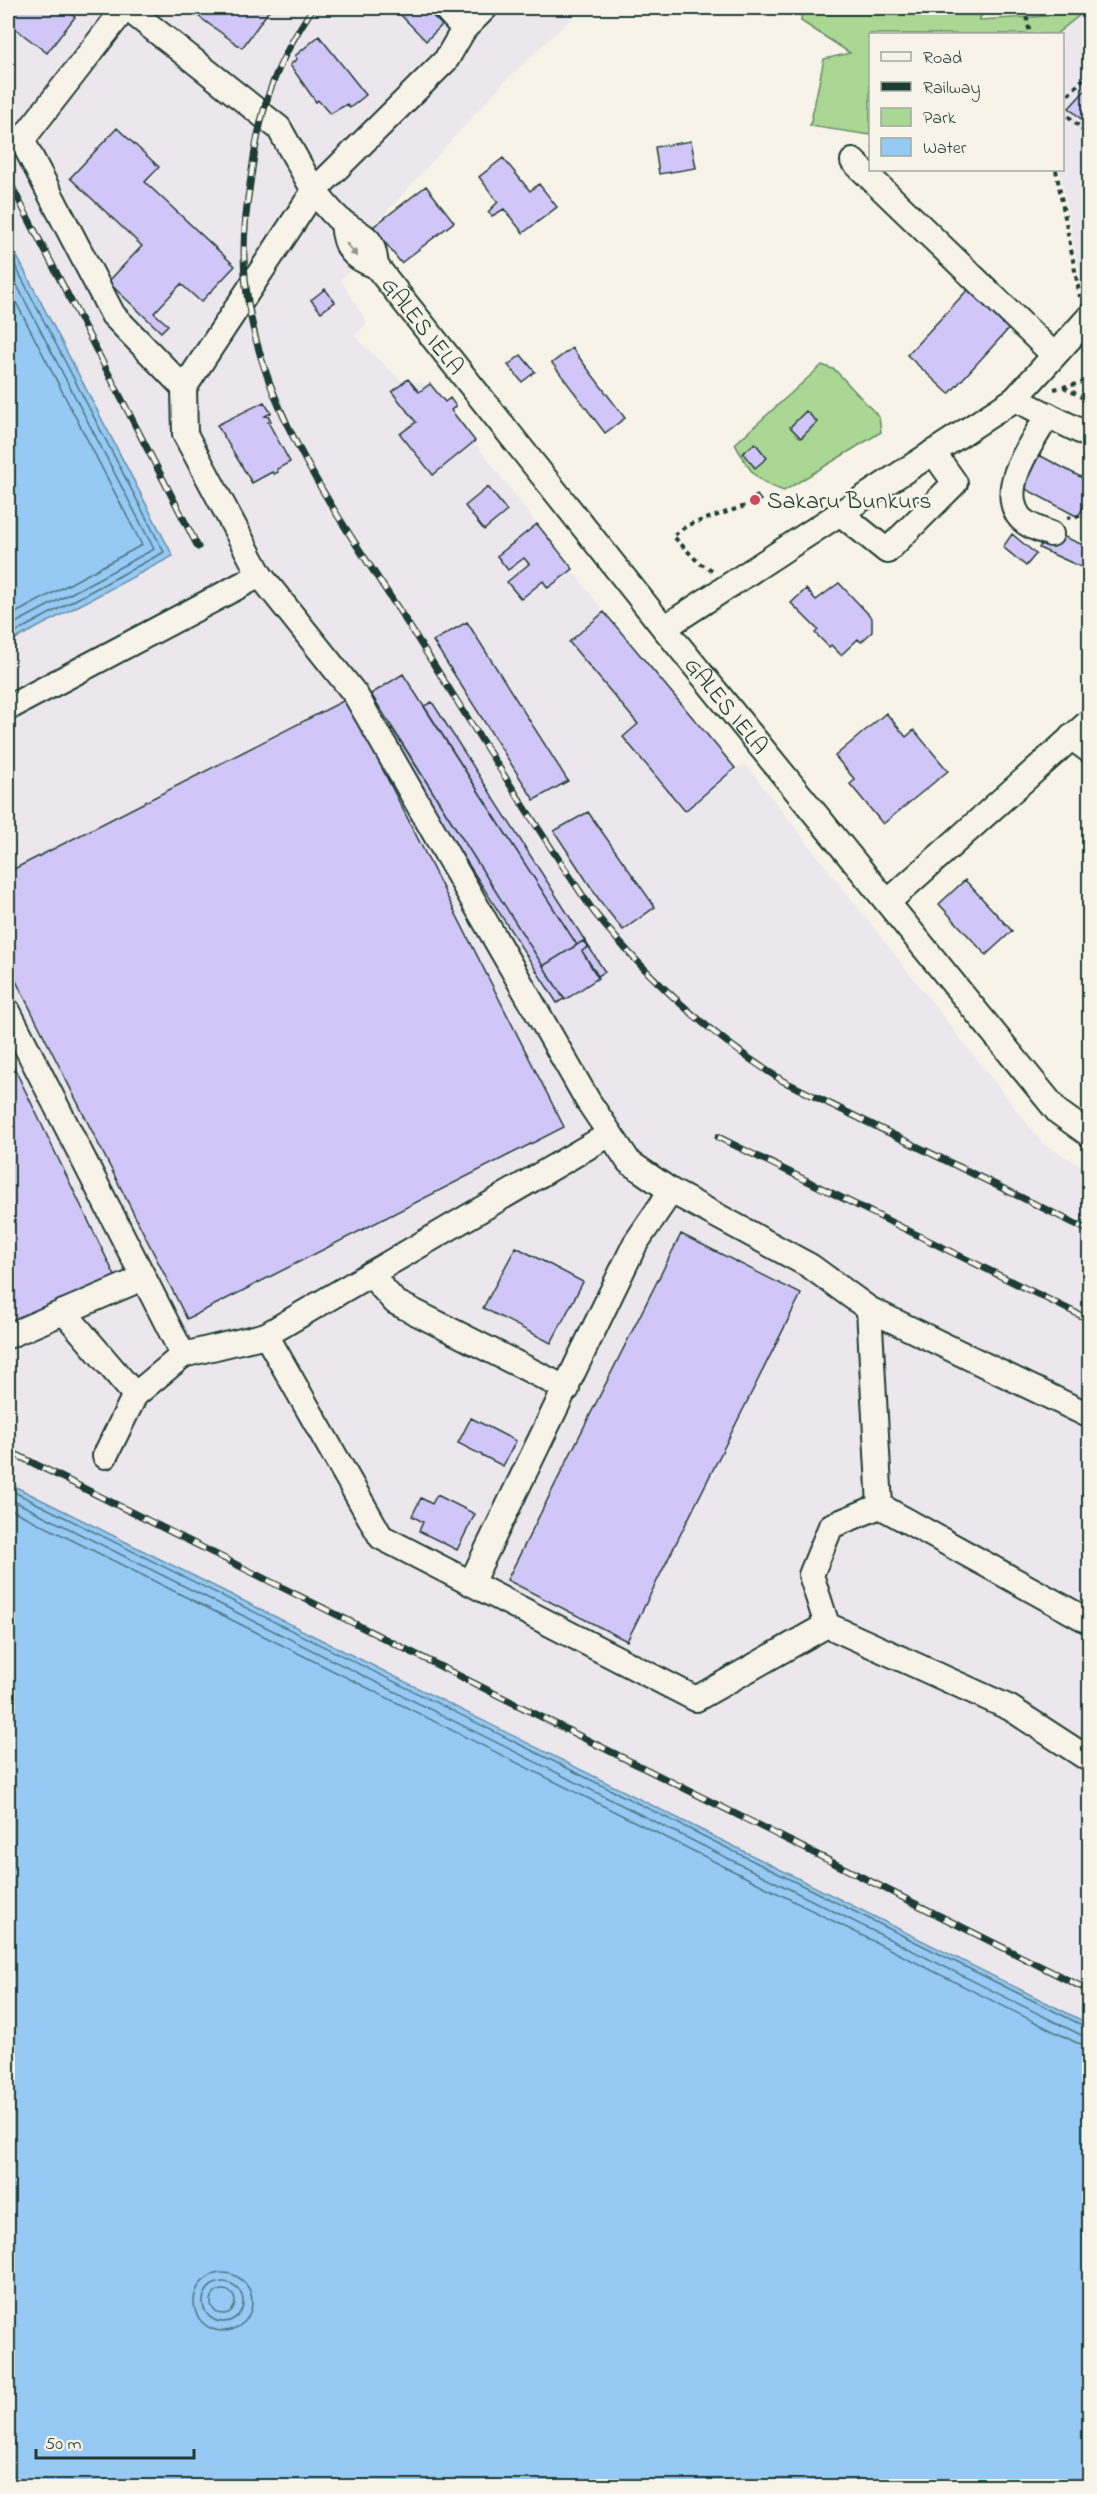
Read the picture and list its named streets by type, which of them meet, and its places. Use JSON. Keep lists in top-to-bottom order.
{
  "streets": {
    "street": ["GĀLES IELA"]
  },
  "places": ["Sakaru Bunkurs"],
  "legend": [
    "Road",
    "Railway",
    "Park",
    "Water"
  ],
  "scale_bar": "50 m"
}
